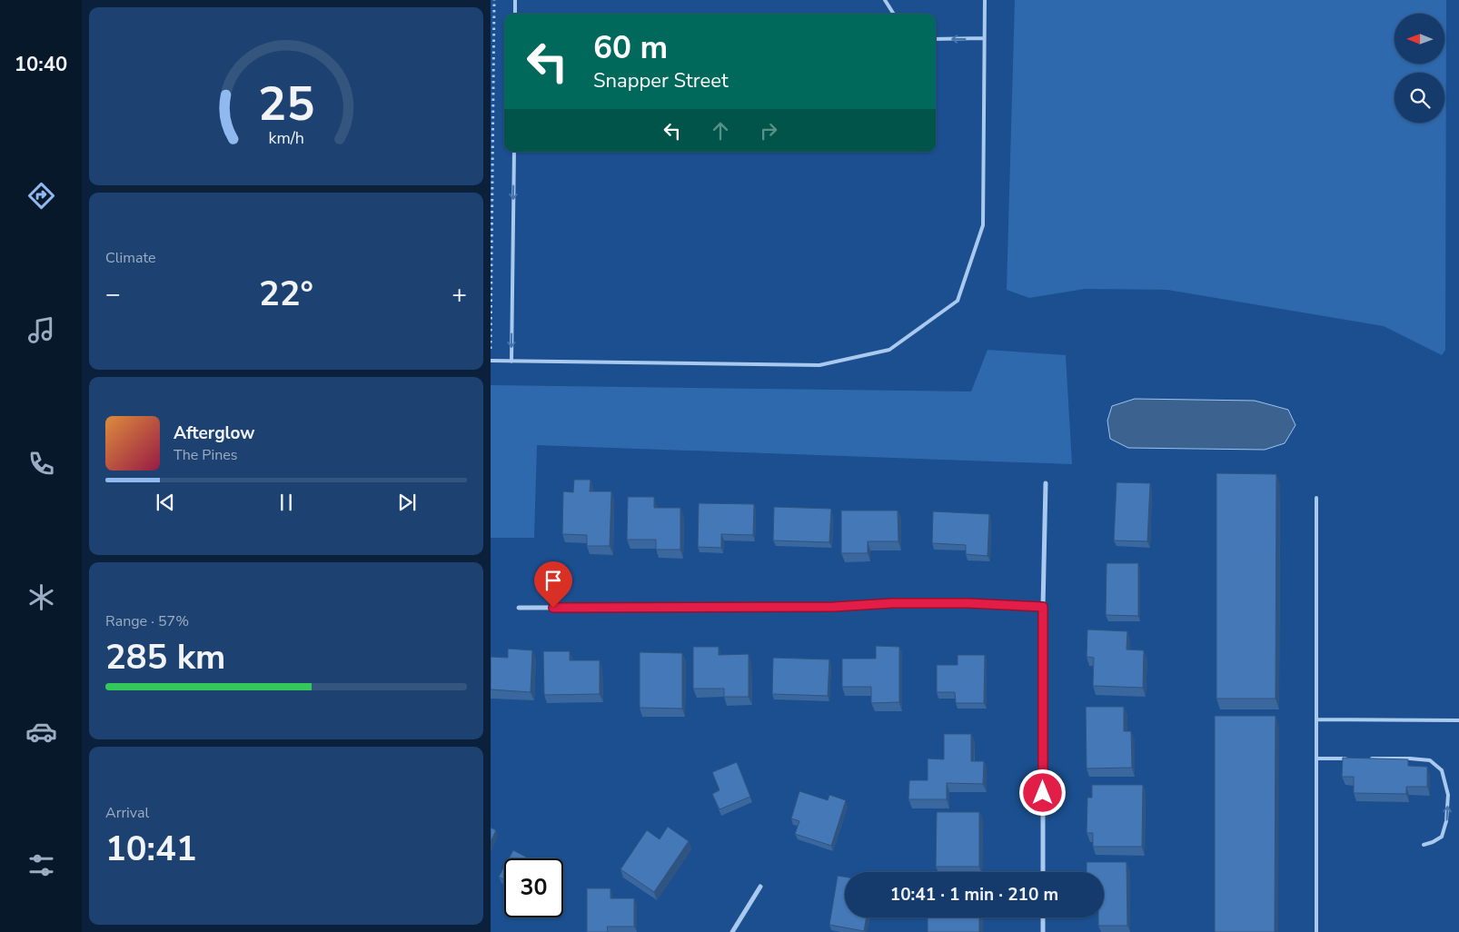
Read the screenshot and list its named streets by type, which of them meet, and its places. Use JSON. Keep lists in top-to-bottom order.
{
  "north": "left",
  "page": {
    "tabs": "10:40",
    "turn": ["60 m", "Snapper Street"],
    "tile": [
      "Climate",
      ["Range · 57%", "285 km"],
      ["Arrival", "10:41"]
    ],
    "heat": ["−", "22°", "+"],
    "song": ["Afterglow", "The Pines"],
    "limit": "30",
    "trip": "10:41 · 1 min · 210 m",
    "gauge": ["25", "km/h"]
  }
}
